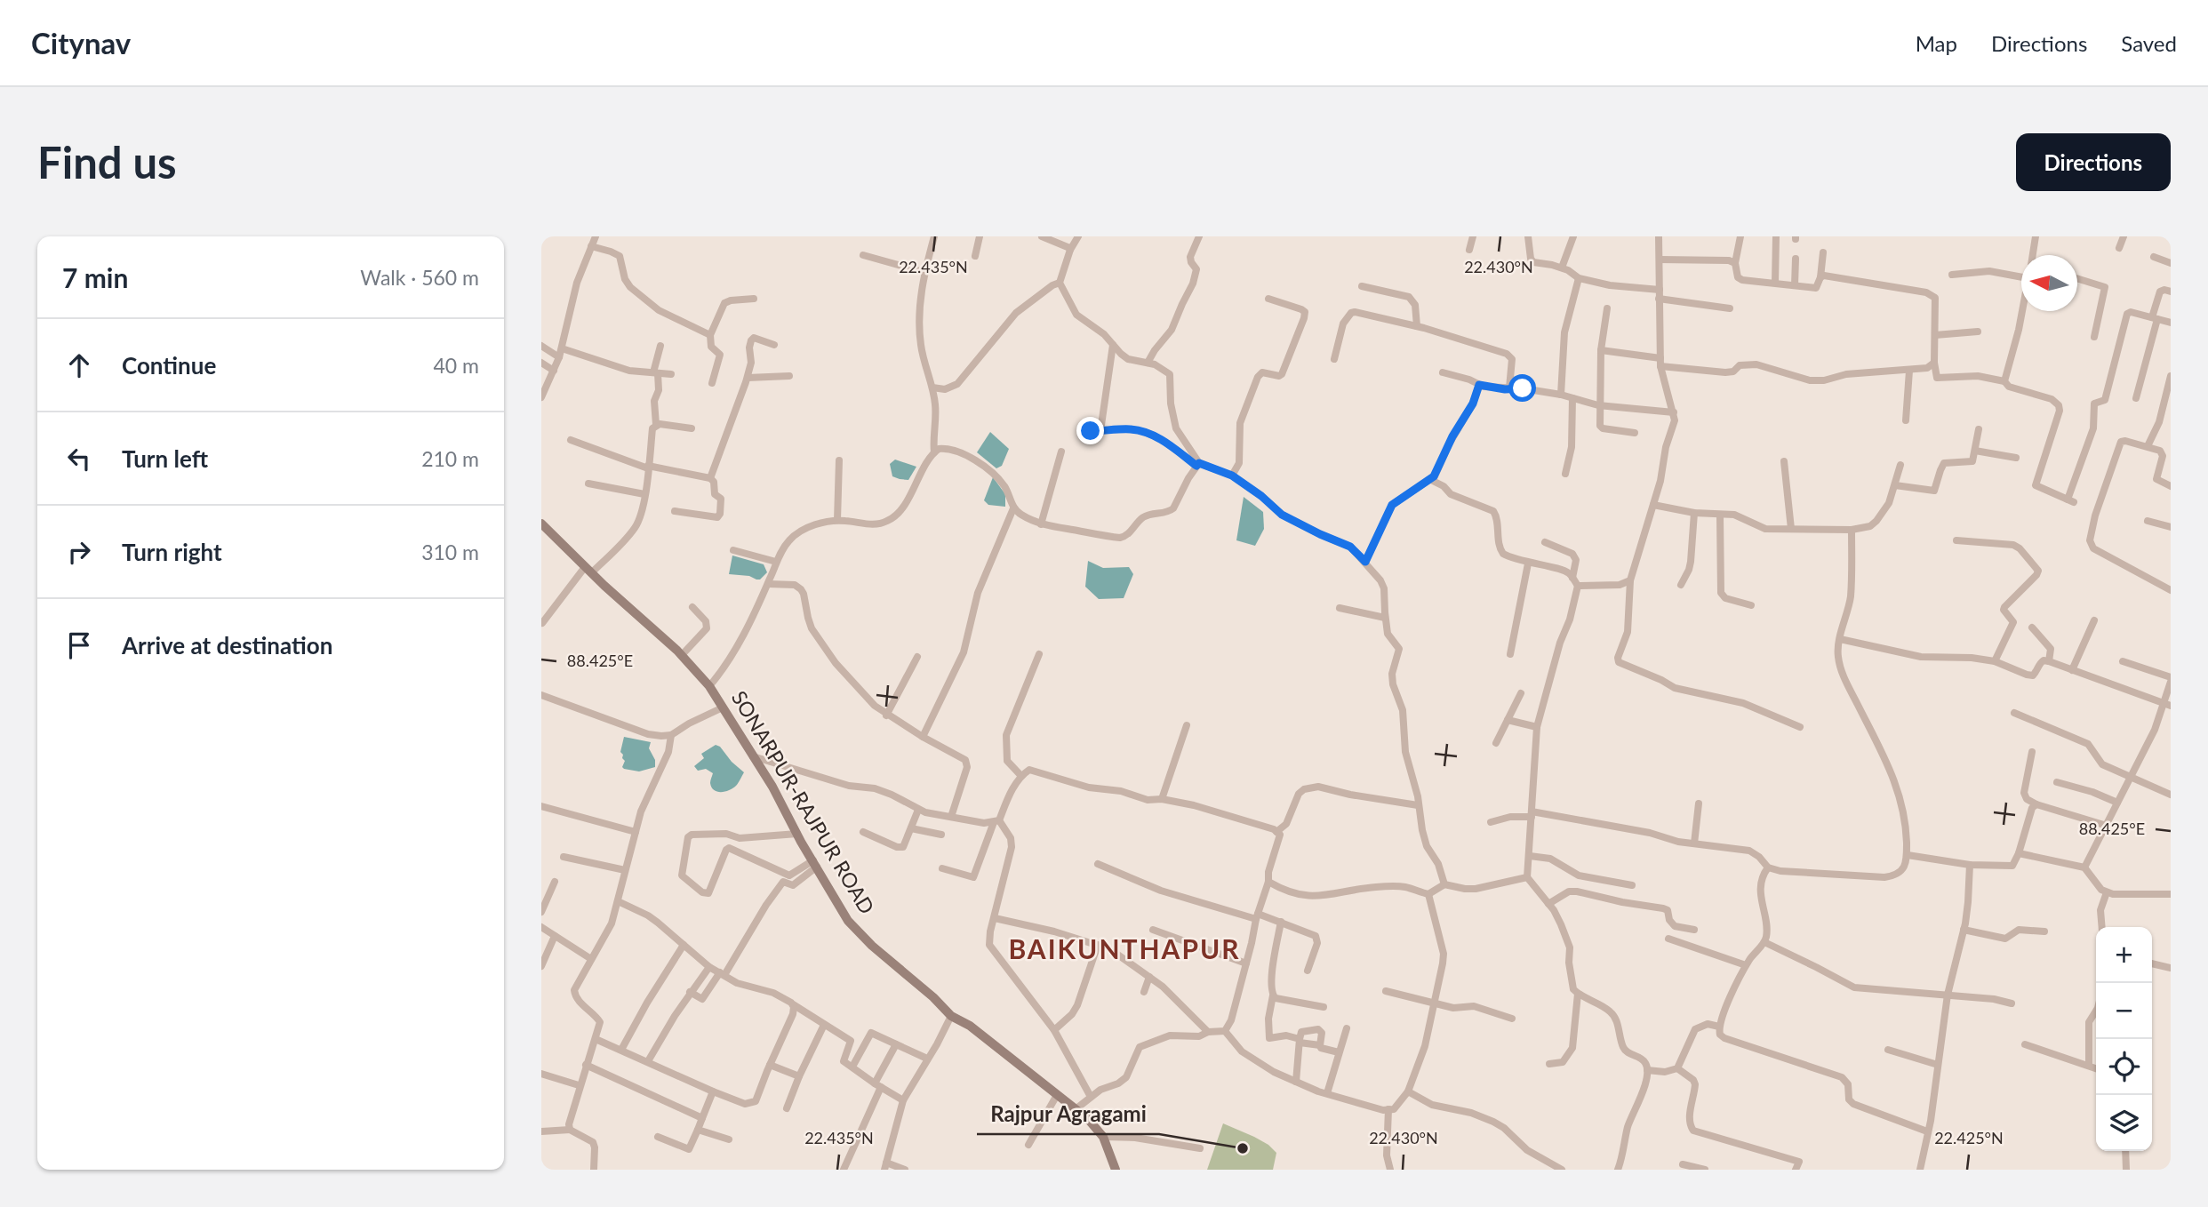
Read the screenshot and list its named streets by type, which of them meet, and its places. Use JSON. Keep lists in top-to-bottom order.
{
  "streets": {
    "main road": ["SONARPUR-RAJPUR ROAD"]
  },
  "districts": ["BAIKUNTHAPUR"],
  "places": ["Rajpur Agragami"],
  "north": "left",
  "page": {
    "header": "Citynav",
    "nav": ["Map", "Directions", "Saved"],
    "buttons": "Directions",
    "title": "Find us",
    "heading": ["7 min", "Walk · 560 m"],
    "list": [
      ["Continue", "40 m"],
      ["Turn left", "210 m"],
      ["Turn right", "310 m"],
      "Arrive at destination"
    ],
    "map_buttons": ["+", "−"]
  },
  "coordinates": [
    "22.435°N",
    "22.430°N",
    "88.425°E",
    "22.425°N"
  ]
}
